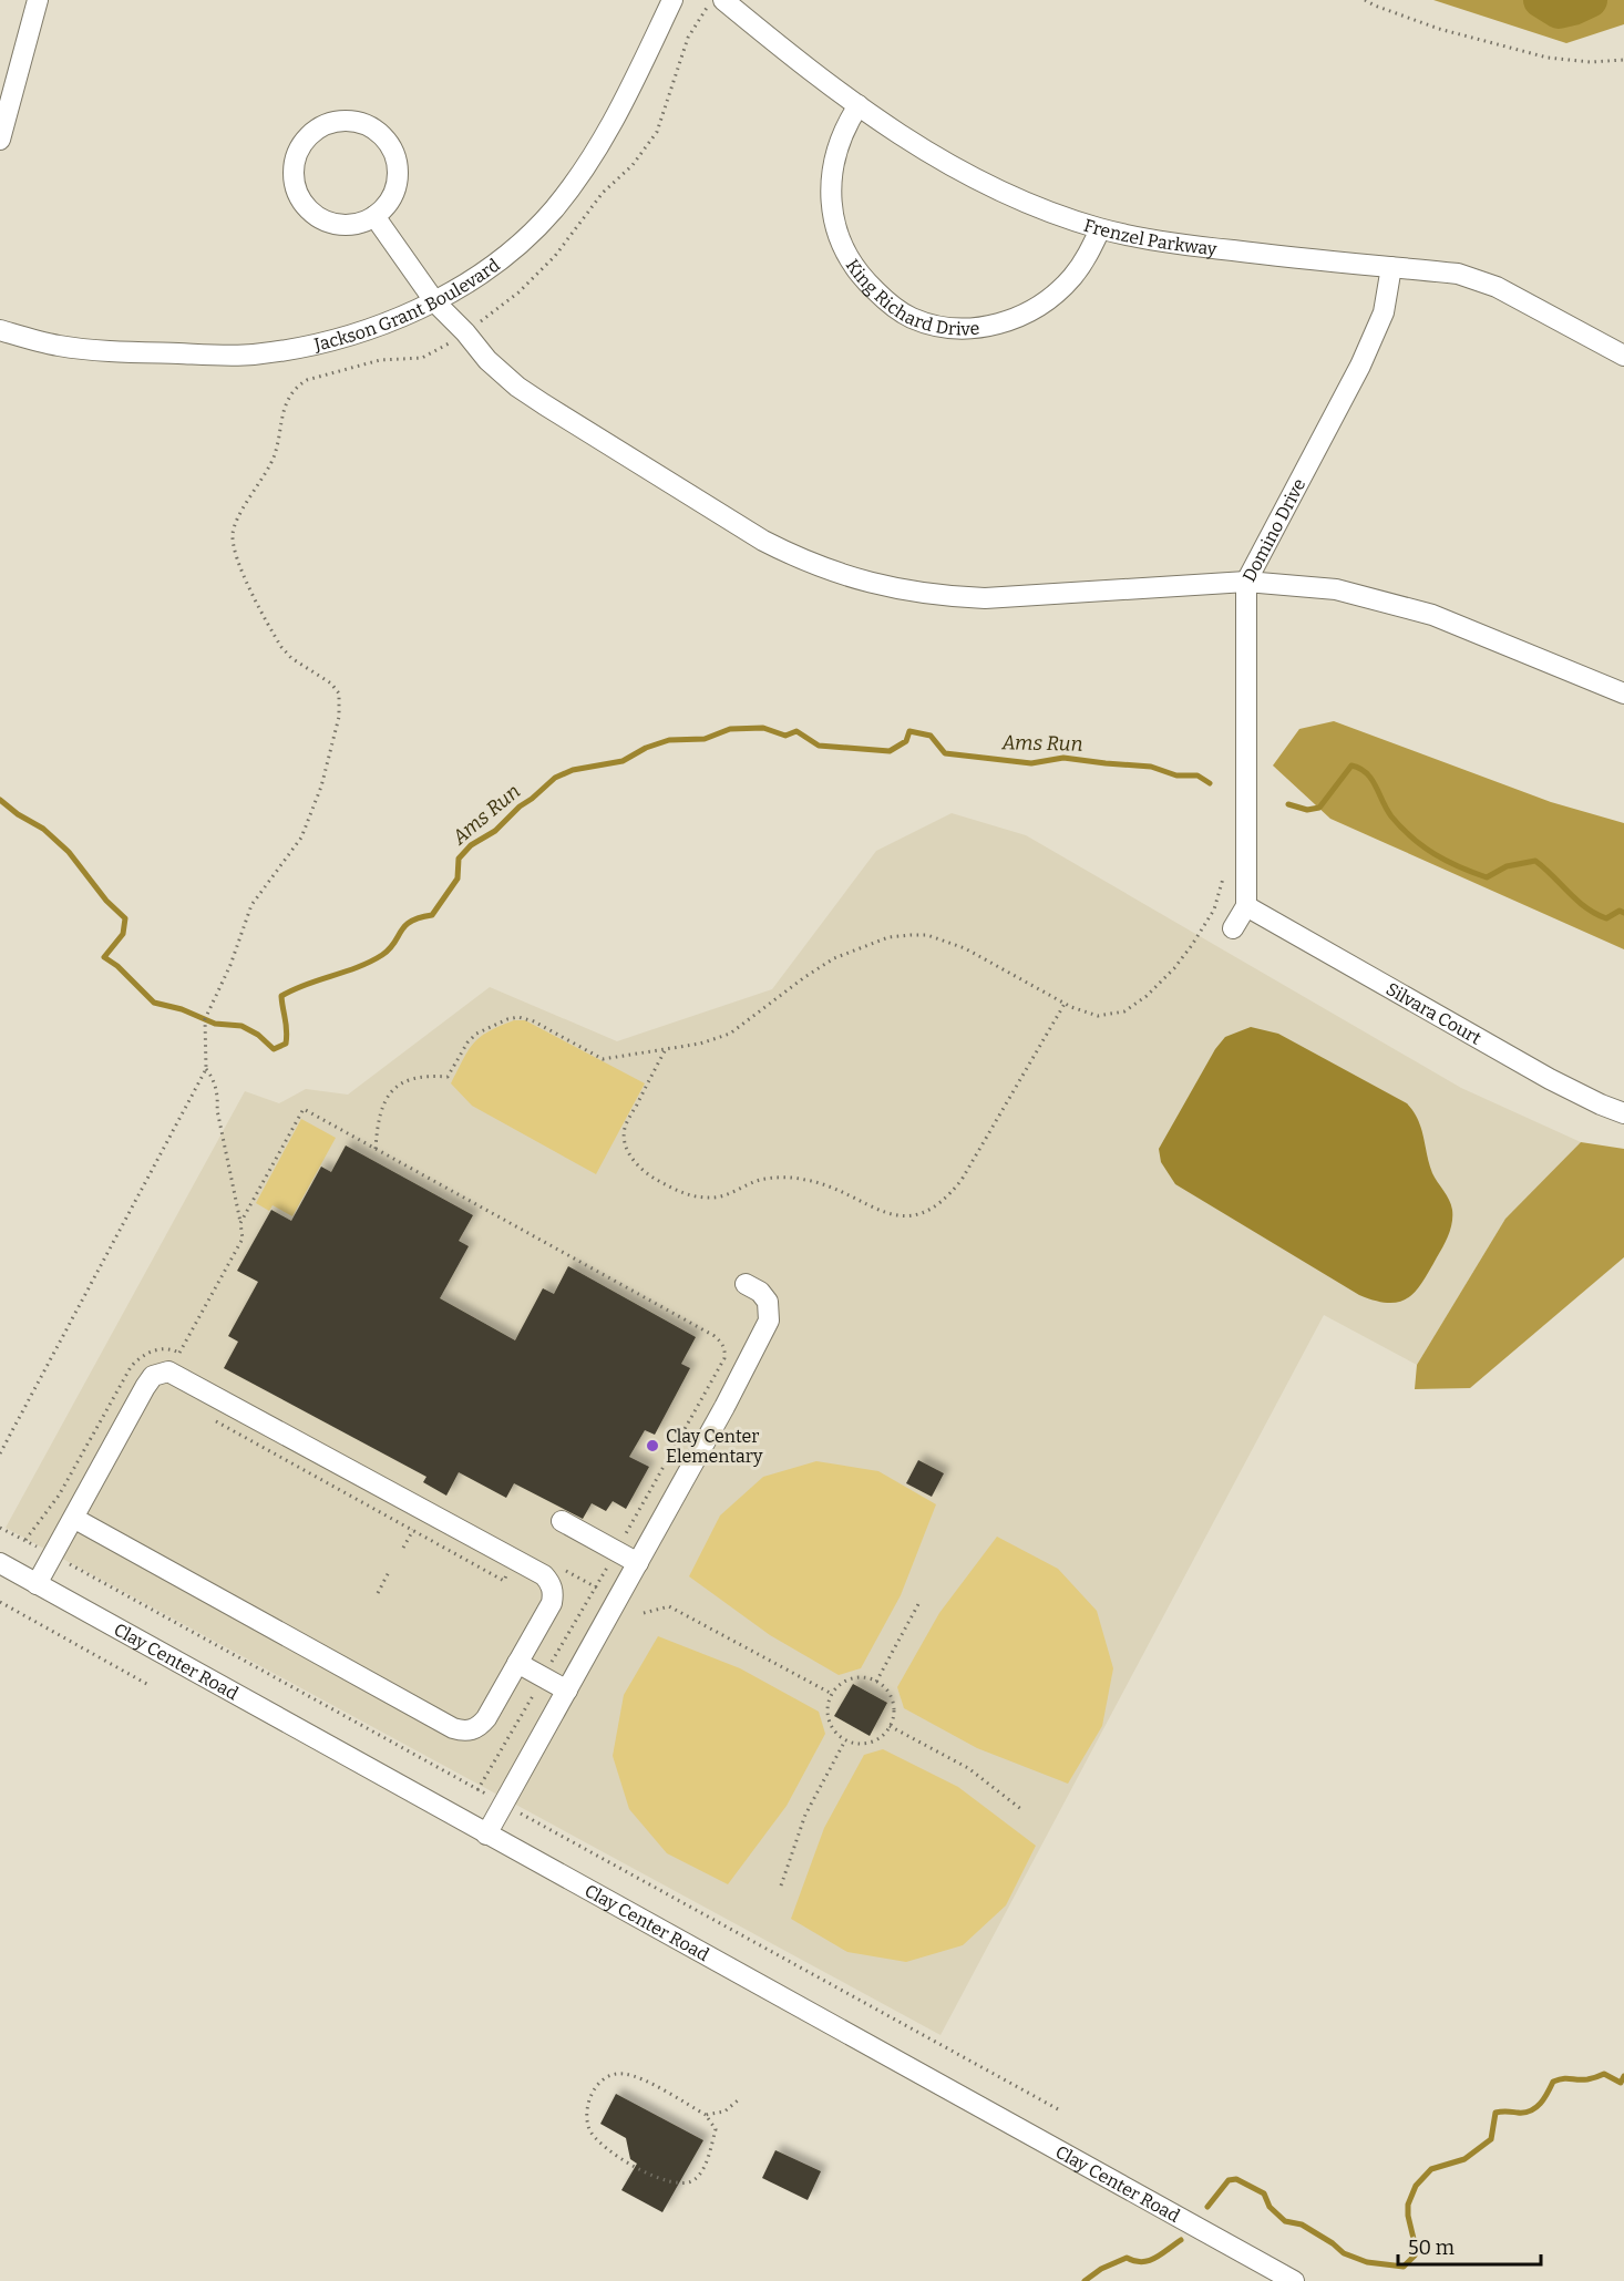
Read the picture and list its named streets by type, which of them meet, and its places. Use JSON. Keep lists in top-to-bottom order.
{
  "streets": {
    "street": [
      "Frenzel Parkway",
      "King Richard Drive",
      "Jackson Grant Boulevard",
      "Domino Drive",
      "Silvara Court",
      "Clay Center Road"
    ]
  },
  "crossings": [
    ["Frenzel Parkway", "King Richard Drive"],
    ["Frenzel Parkway", "Domino Drive"],
    ["Domino Drive", "Silvara Court"]
  ],
  "water": ["Ams Run"],
  "places": ["Clay Center Elementary"],
  "scale_bar": "50 m"
}
